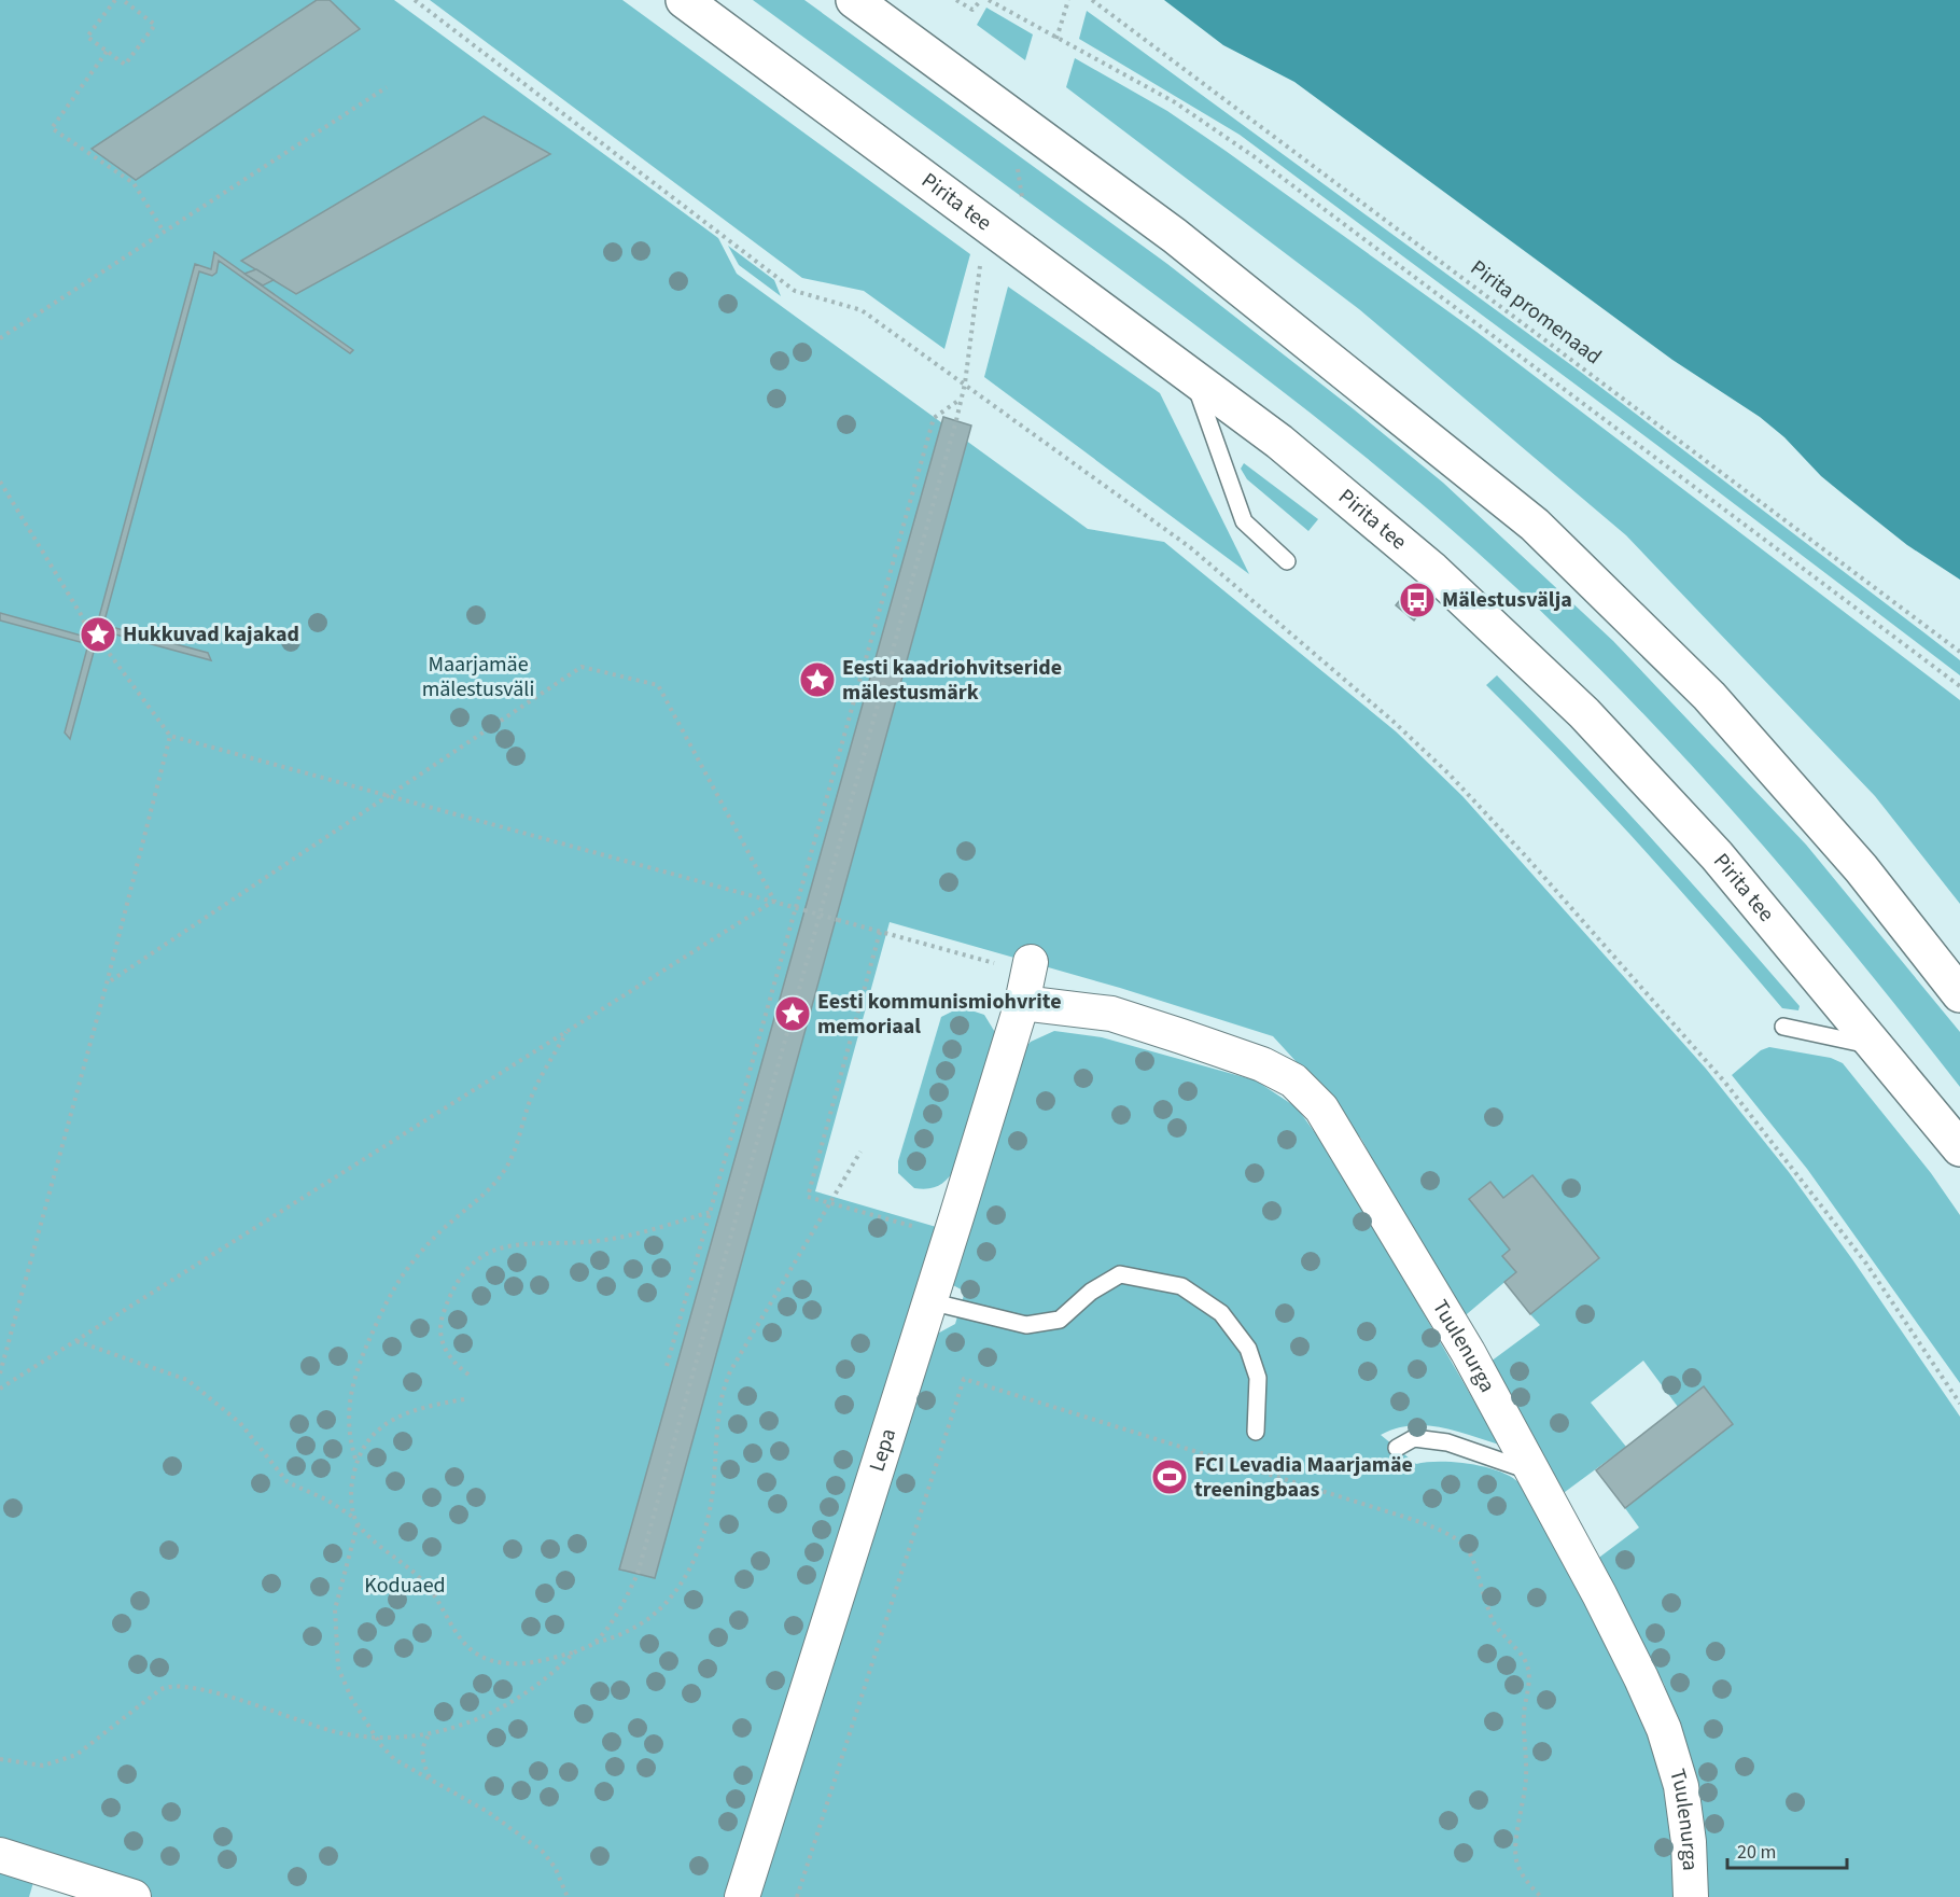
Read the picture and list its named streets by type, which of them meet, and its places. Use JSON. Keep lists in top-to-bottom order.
{
  "streets": {
    "main road": ["Pirita tee"],
    "street": ["Tuulenurga", "Lepa"],
    "path": ["Pirita promenaad"]
  },
  "crossings": [
    ["Tuulenurga", "Lepa"]
  ],
  "parks": ["Maarjamäe mälestusväli", "Koduaed"],
  "places": {
    "bus stop": ["Mälestusvälja"],
    "place": ["Hukkuvad kajakad", "Eesti kaadriohvitseride mälestusmärk", "Eesti kommunismiohvrite memoriaal"],
    "sports": ["FCI Levadia Maarjamäe treeningbaas"]
  },
  "scale_bar": "20 m"
}
